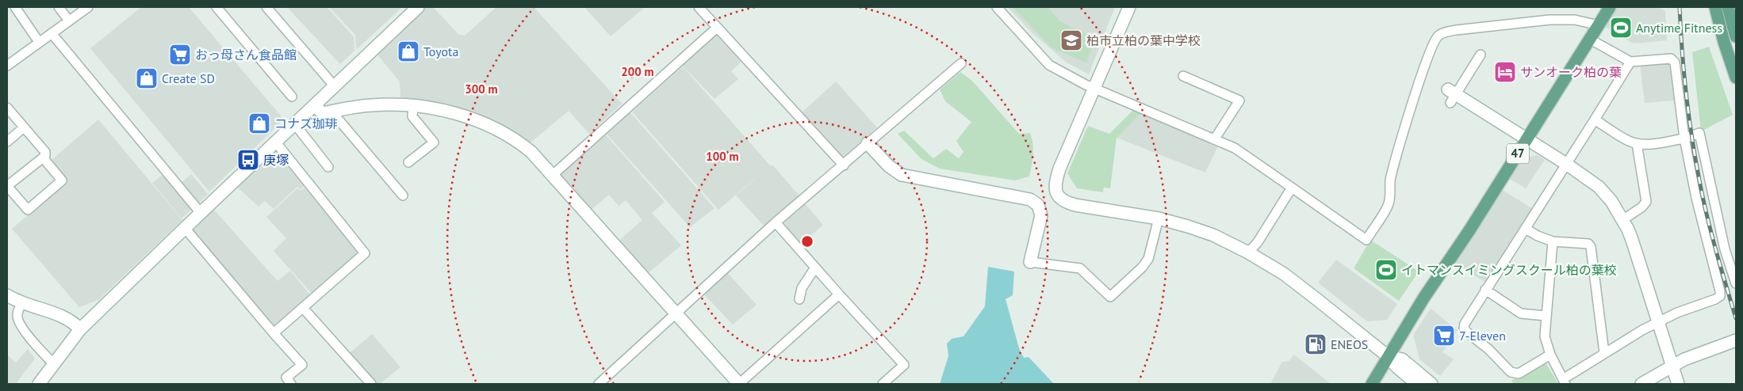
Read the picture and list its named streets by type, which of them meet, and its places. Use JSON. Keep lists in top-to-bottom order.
{
  "streets": {
    "main road": ["47"]
  },
  "places": {
    "sports": ["Anytime Fitness", "イトマンスイミングスクール柏の葉校"],
    "school or university": ["柏市立柏の葉中学校"],
    "shop": ["Toyota", "Create SD", "コナズ珈琲"],
    "supermarket": ["おっ母さん食品館", "7-Eleven"],
    "hotel": ["サンオーク柏の葉"],
    "bus stop": ["庚塚"],
    "fuel station": ["ENEOS"]
  },
  "rings": ["200 m", "300 m", "100 m"]
}
